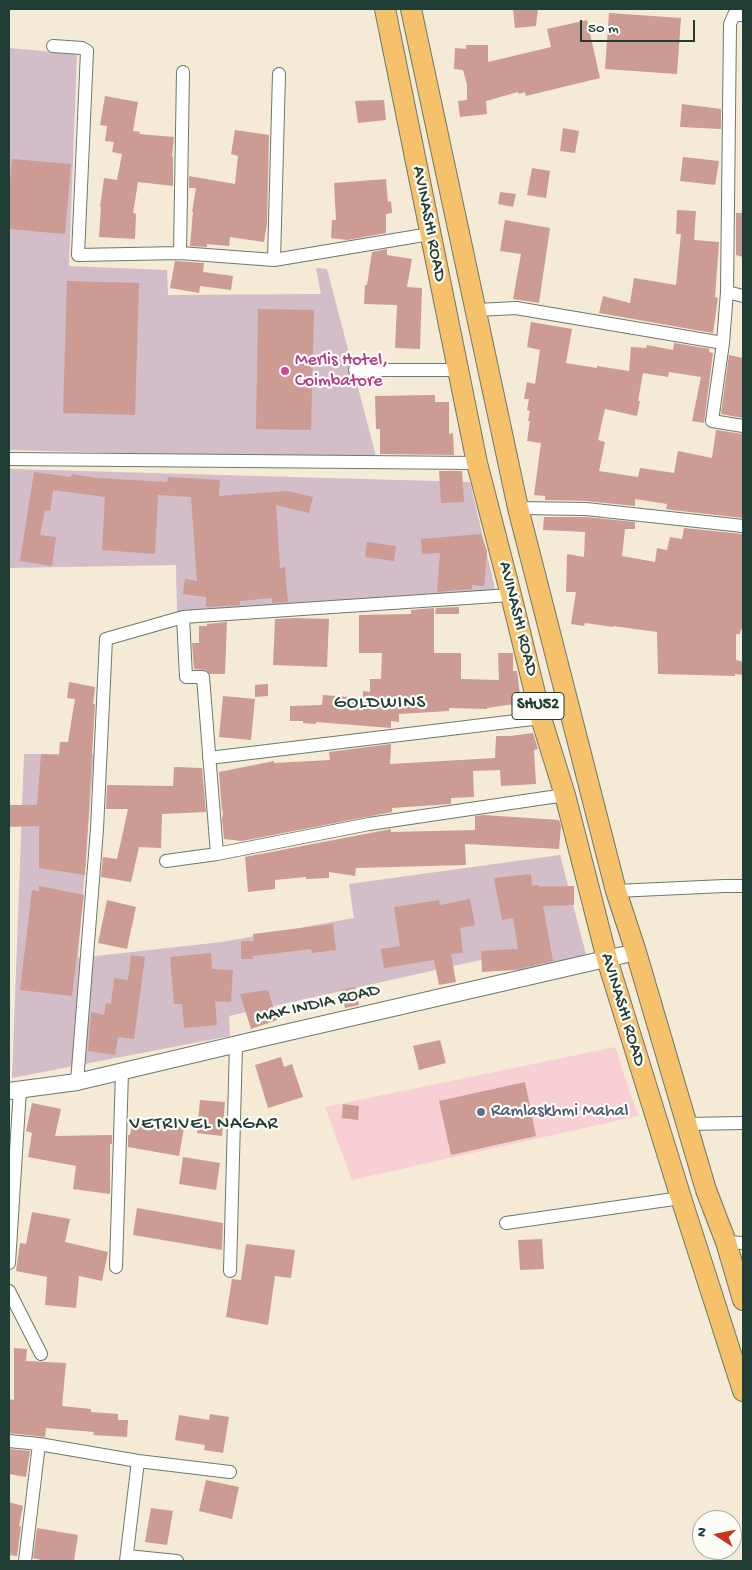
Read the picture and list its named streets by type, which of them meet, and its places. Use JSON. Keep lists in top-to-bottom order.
{
  "streets": {
    "main road": ["AVINASHI ROAD", "SHU52"],
    "street": ["MAK INDIA ROAD"]
  },
  "crossings": [
    ["AVINASHI ROAD", "MAK INDIA ROAD"]
  ],
  "districts": ["GOLDWINS", "VETRIVEL NAGAR"],
  "places": ["Merlis Hotel, Coimbatore", "Ramlaskhmi Mahal"],
  "scale_bar": "50 m",
  "north": "left"
}
